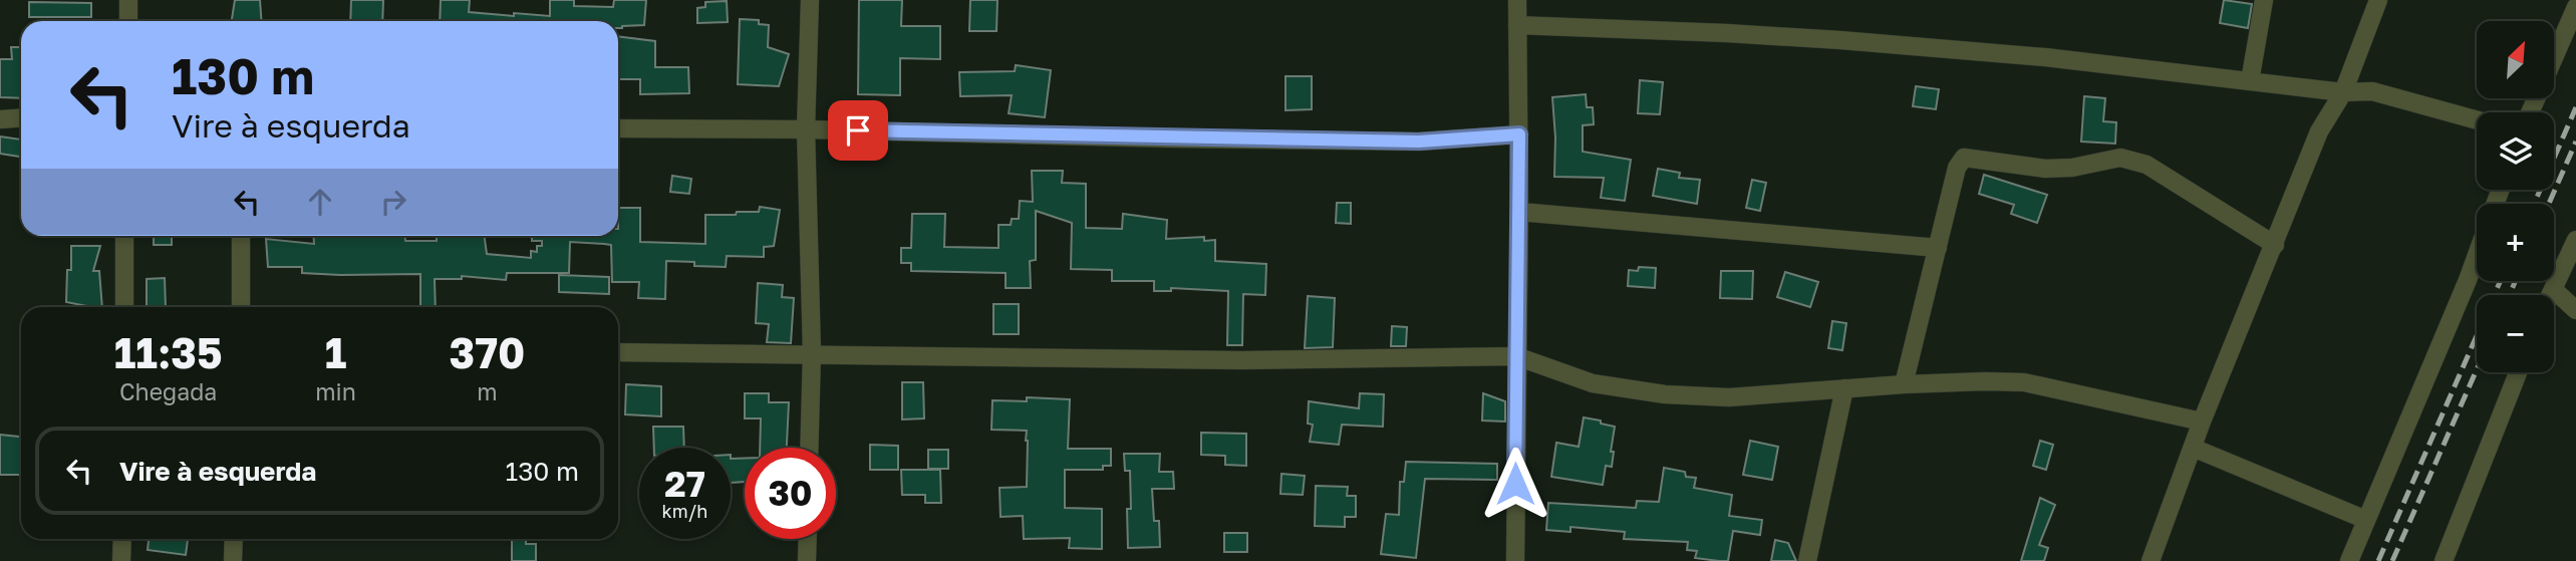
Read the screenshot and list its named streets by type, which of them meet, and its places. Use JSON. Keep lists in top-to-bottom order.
{
  "north": "top right",
  "page": {
    "map_buttons": ["+", "−"],
    "turn": ["130 m", "Vire à esquerda"],
    "eta": [
      "11:35",
      "Chegada",
      "1",
      "min",
      "370",
      "m"
    ],
    "list": [
      {
        "name": "Vire à esquerda",
        "value": "130 m"
      }
    ],
    "speed": "27 km/h",
    "limit": "30"
  }
}
